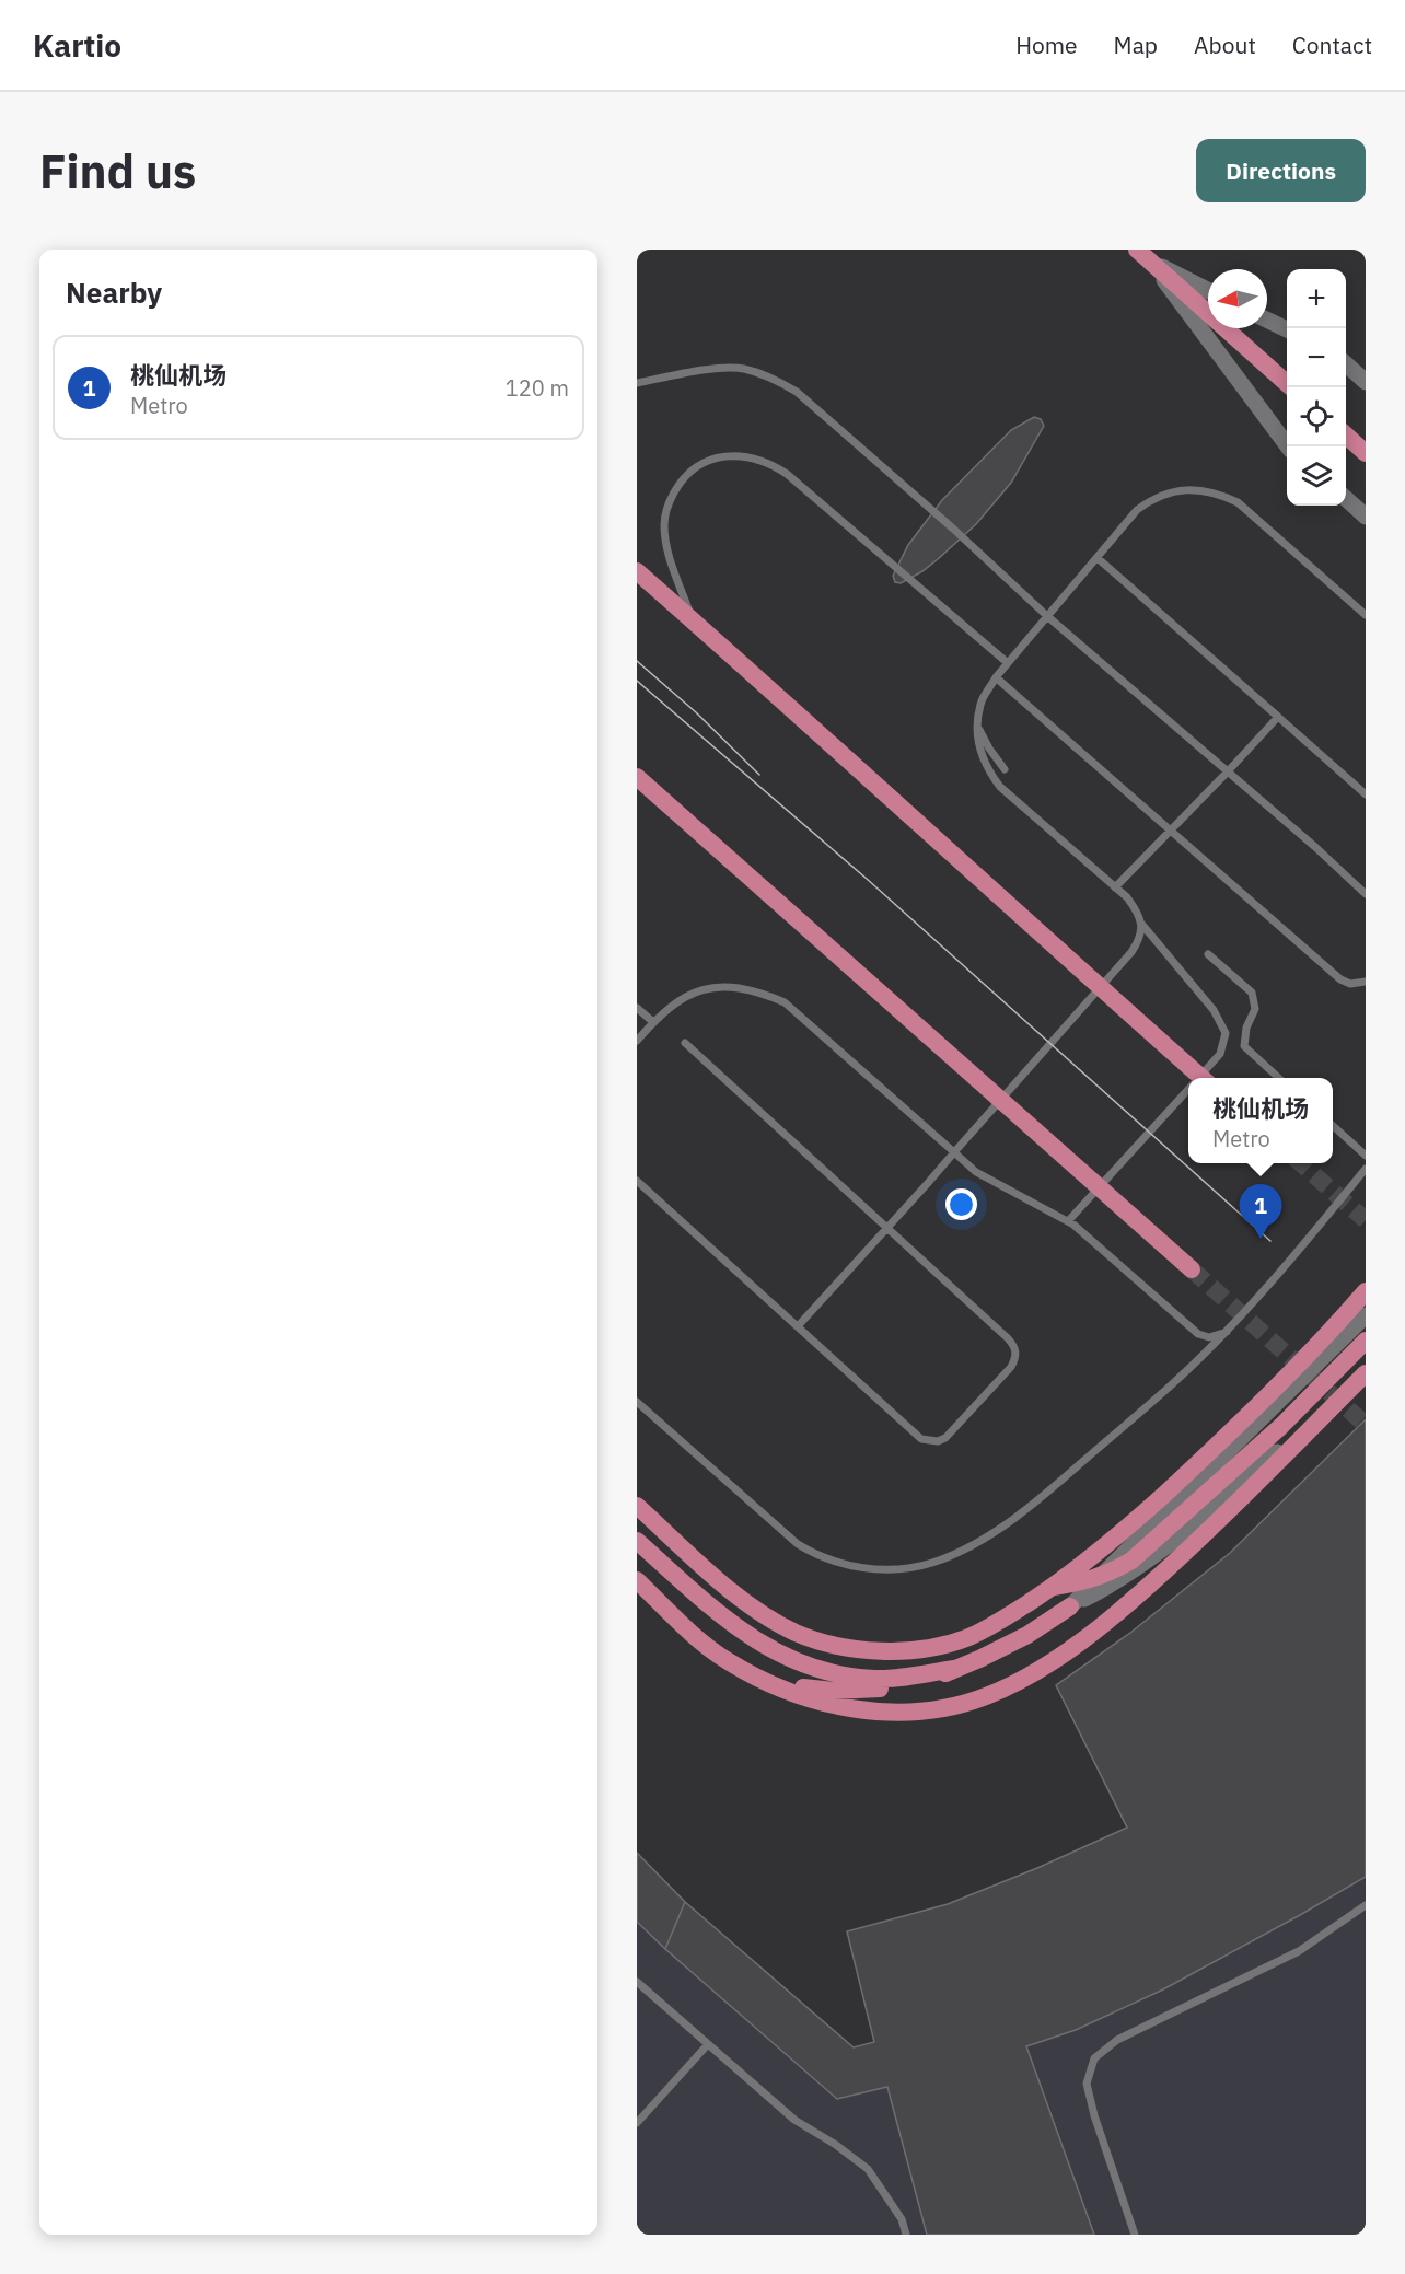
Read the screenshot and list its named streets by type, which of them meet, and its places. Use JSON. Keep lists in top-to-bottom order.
{
  "north": "left",
  "page": {
    "header": "Kartio",
    "nav": [
      "Home",
      "Map",
      "About",
      "Contact"
    ],
    "buttons": "Directions",
    "title": "Find us",
    "heading": "Nearby",
    "map_buttons": ["+", "−"],
    "list": [
      {
        "mark": "1",
        "name": "桃仙机场",
        "note": "Metro",
        "value": "120 m"
      }
    ],
    "popup": ["桃仙机场", "Metro"],
    "pins": "1"
  }
}
